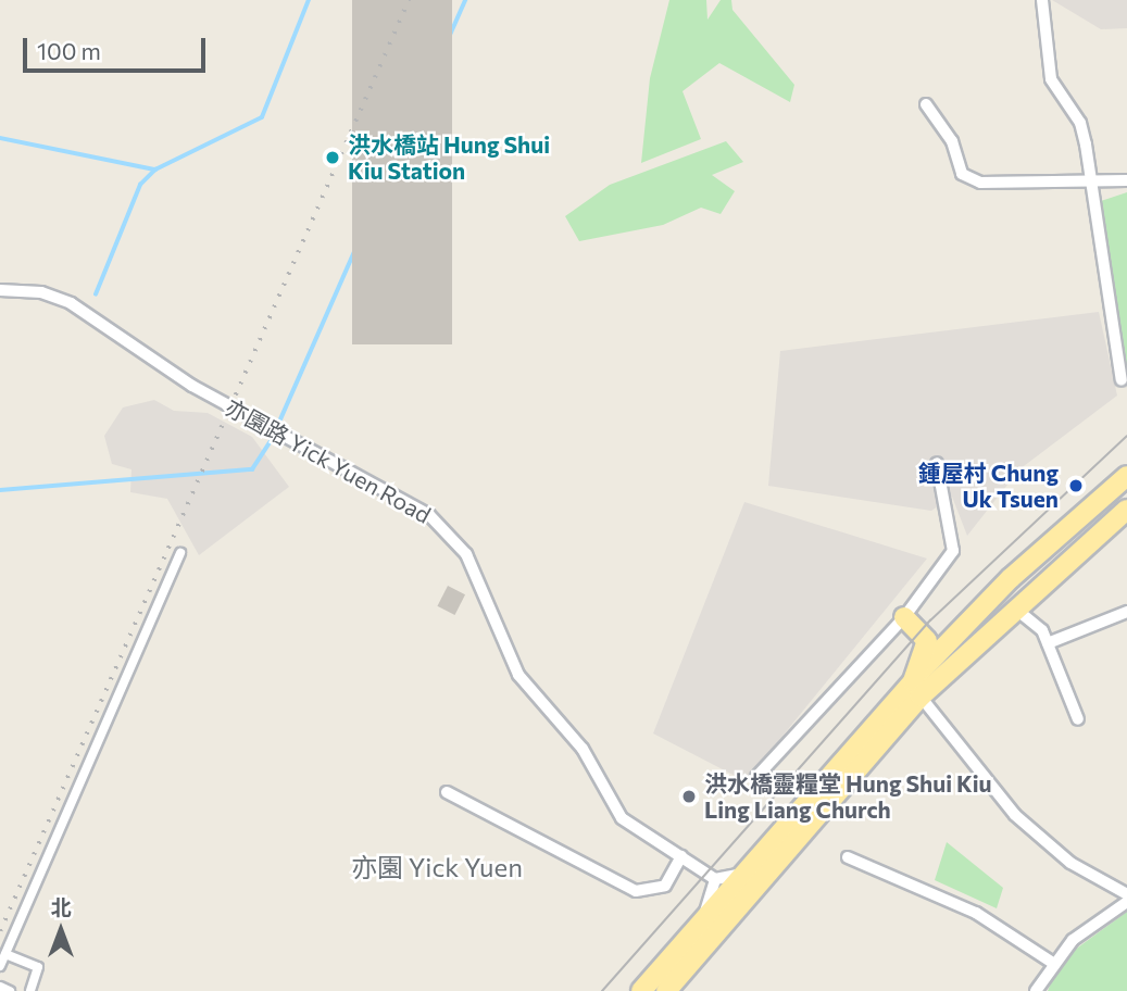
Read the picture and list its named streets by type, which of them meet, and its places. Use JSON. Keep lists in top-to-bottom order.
{
  "streets": {
    "street": ["亦園路 Yick Yuen Road"]
  },
  "districts": ["亦園 Yick Yuen"],
  "places": ["洪水橋站 Hung Shui Kiu Station", "鍾屋村 Chung Uk Tsuen", "洪水橋靈糧堂 Hung Shui Kiu Ling Liang Church"],
  "scale_bar": "100 m",
  "north": "top"
}
